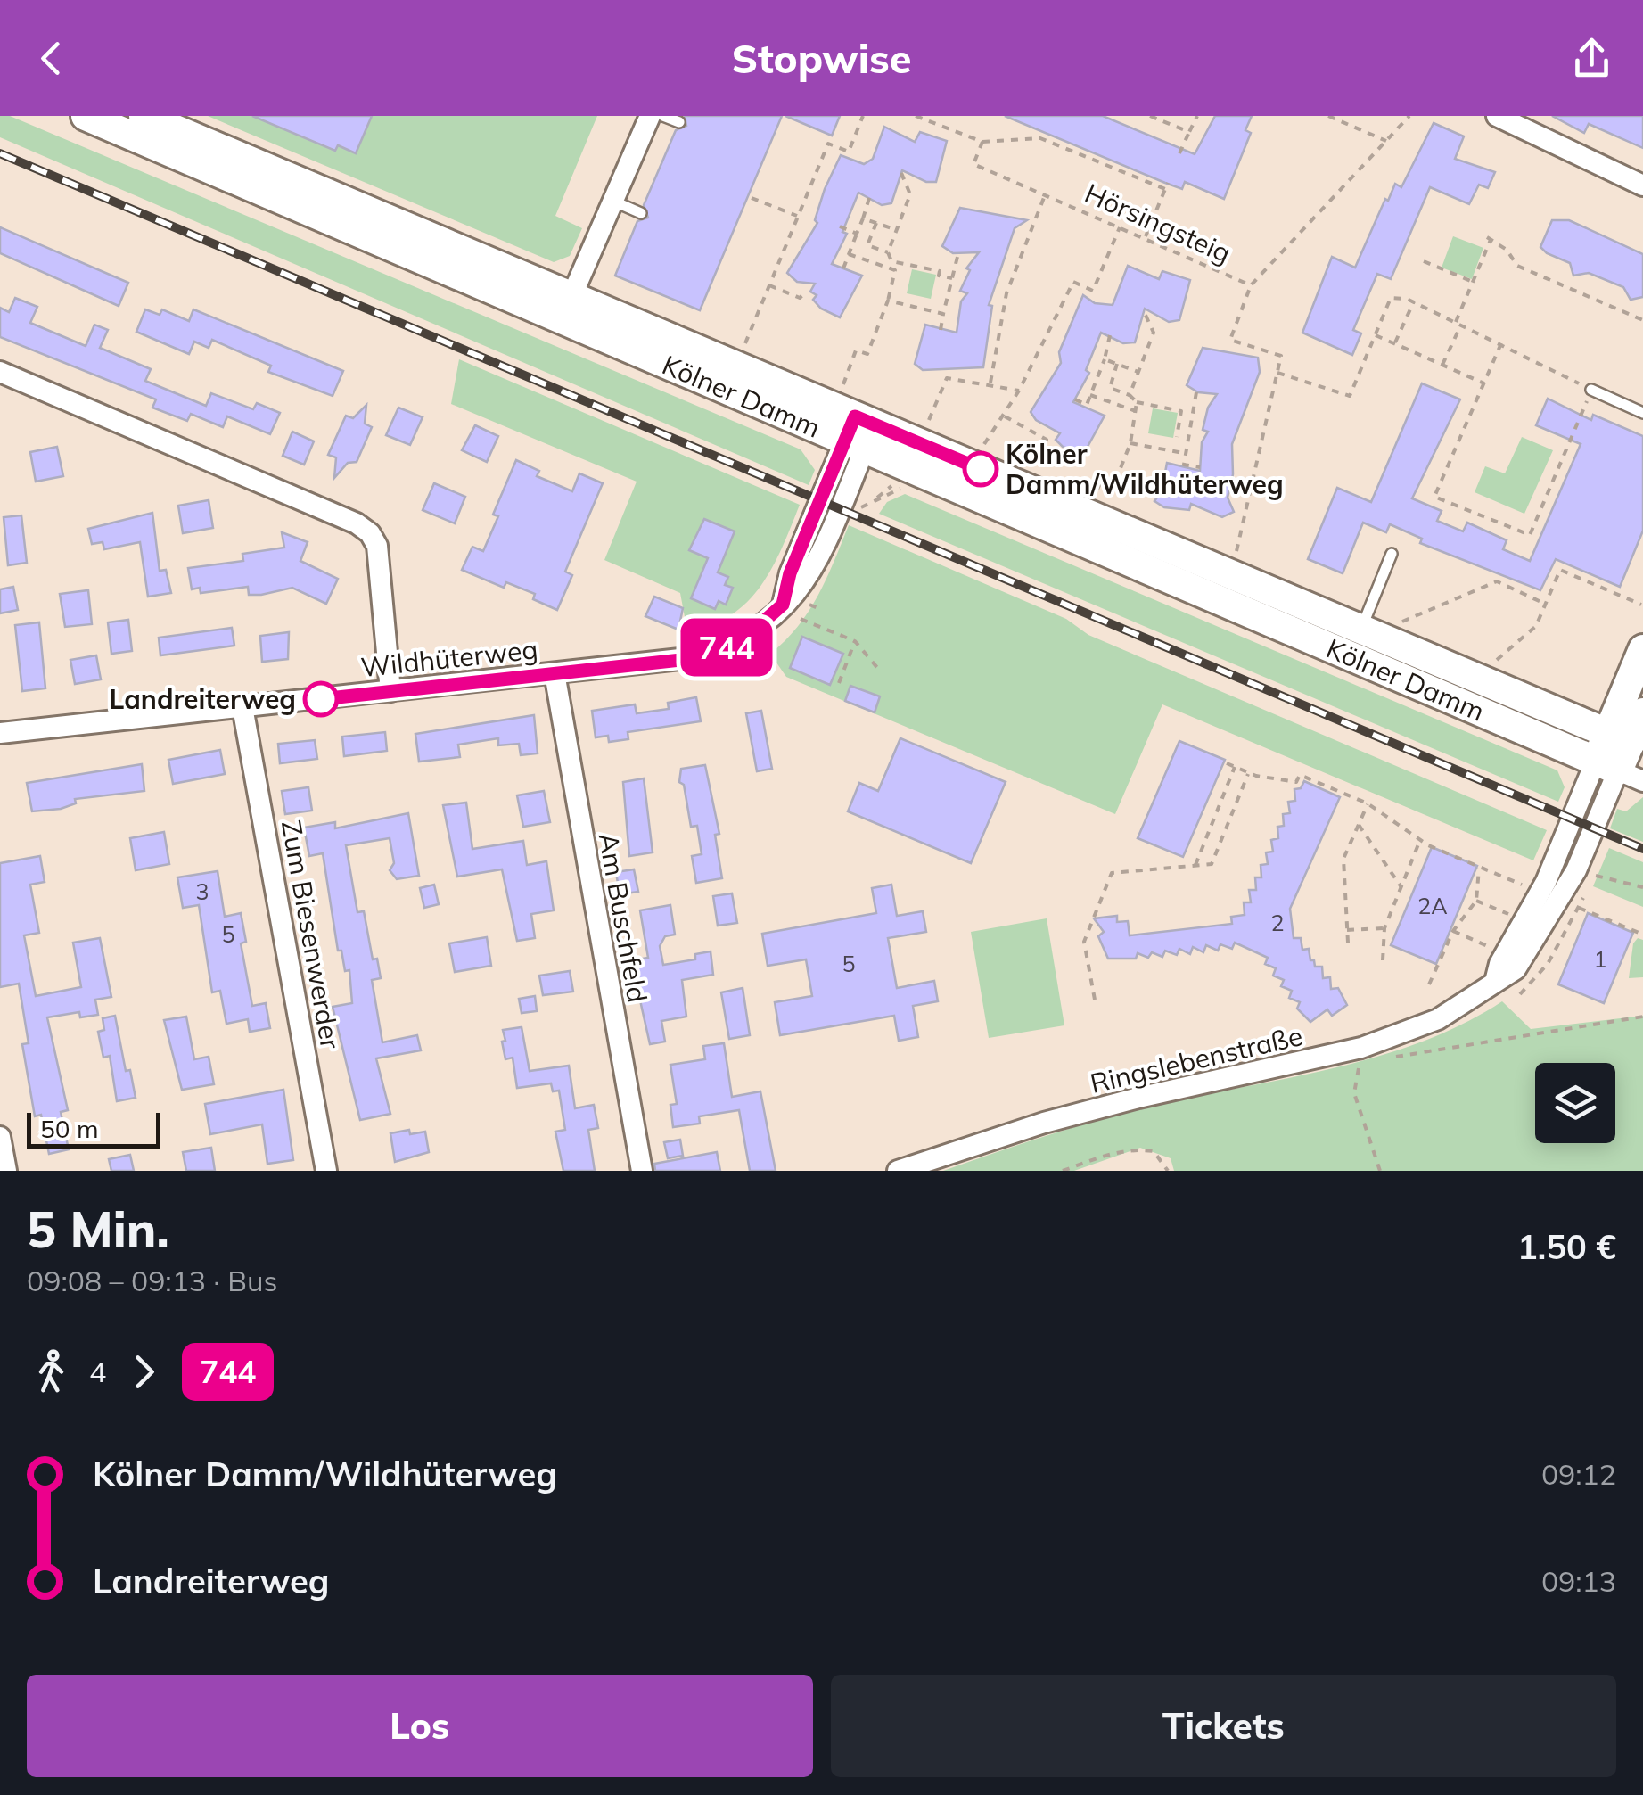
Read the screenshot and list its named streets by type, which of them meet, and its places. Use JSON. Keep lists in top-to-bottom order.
{
  "streets": {
    "street": [
      "Kölner Damm",
      "Wildhüterweg",
      "Am Buschfeld",
      "Zum Biesenwerder",
      "Ringslebenstraße"
    ],
    "path": ["Hörsingsteig"]
  },
  "crossings": [
    ["Kölner Damm", "Wildhüterweg"],
    ["Kölner Damm", "Ringslebenstraße"],
    ["Wildhüterweg", "Am Buschfeld"],
    ["Wildhüterweg", "Zum Biesenwerder"]
  ],
  "places": ["Kölner Damm/Wildhüterweg", "Landreiterweg"],
  "lines": ["bus line 744"],
  "house_numbers": [
    "3",
    "2A",
    "2",
    "5",
    "1",
    "5"
  ],
  "scale_bar": "50 m",
  "page": {
    "header": "Stopwise",
    "on_map": "744",
    "scale": "50 m",
    "heading": ["5 Min.", "09:08 – 09:13 · Bus", "1.50 €"],
    "legs": ["4", "744"],
    "list": [
      {
        "name": "Kölner Damm/Wildhüterweg",
        "value": "09:12"
      },
      {
        "name": "Landreiterweg",
        "value": "09:13"
      }
    ],
    "buttons": ["Los", "Tickets"]
  }
}
